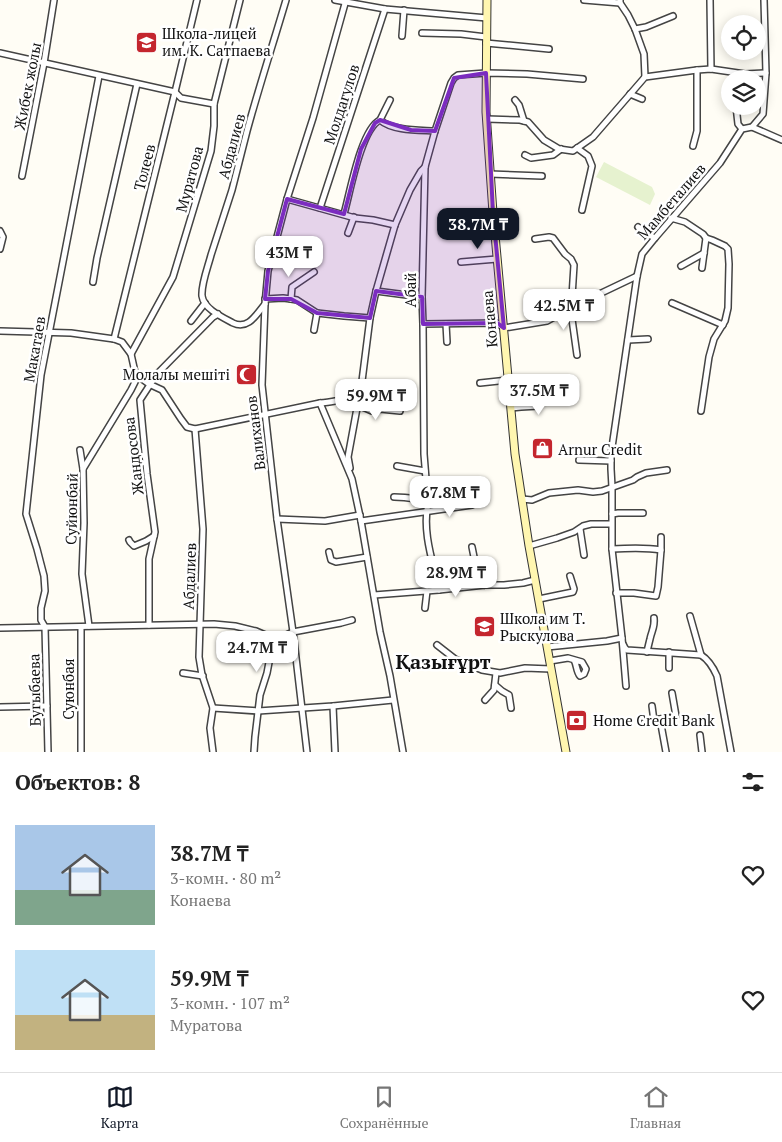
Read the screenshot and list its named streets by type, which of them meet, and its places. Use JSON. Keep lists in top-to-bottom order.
{
  "streets": {
    "main road": ["Конаева"],
    "street": [
      "Жибек жолы",
      "Молдагулов",
      "Абдалиев",
      "Толеев",
      "Муратова",
      "Мамбеталиев",
      "Абай",
      "Макатаев",
      "Валиханов",
      "Жандосова",
      "Суйюнбай",
      "Суюнбая",
      "Бугыбаева"
    ]
  },
  "crossings": [
    ["Абай", "Конаева"],
    ["Макатаев", "Бугыбаева"]
  ],
  "districts": ["Қазығұрт"],
  "places": {
    "school or university": ["Школа-лицей им. К. Сатпаева", "Школа им Т. Рыскулова"],
    "mosque": ["Молалы мешіті"],
    "shop": ["Arnur Credit"],
    "bank": ["Home Credit Bank"]
  },
  "page": {
    "price": [
      "38.7M ₸",
      "43M ₸",
      "42.5M ₸",
      "37.5M ₸",
      "59.9M ₸",
      "67.8M ₸",
      "28.9M ₸",
      "24.7M ₸"
    ],
    "heading": "Объектов: 8",
    "list": [
      {
        "name": "38.7M ₸",
        "note": "3-комн. · 80 m² · Конаева"
      },
      {
        "name": "59.9M ₸",
        "note": "3-комн. · 107 m² · Муратова"
      }
    ],
    "tabs": ["Карта", "Сохранённые", "Главная"]
  }
}
